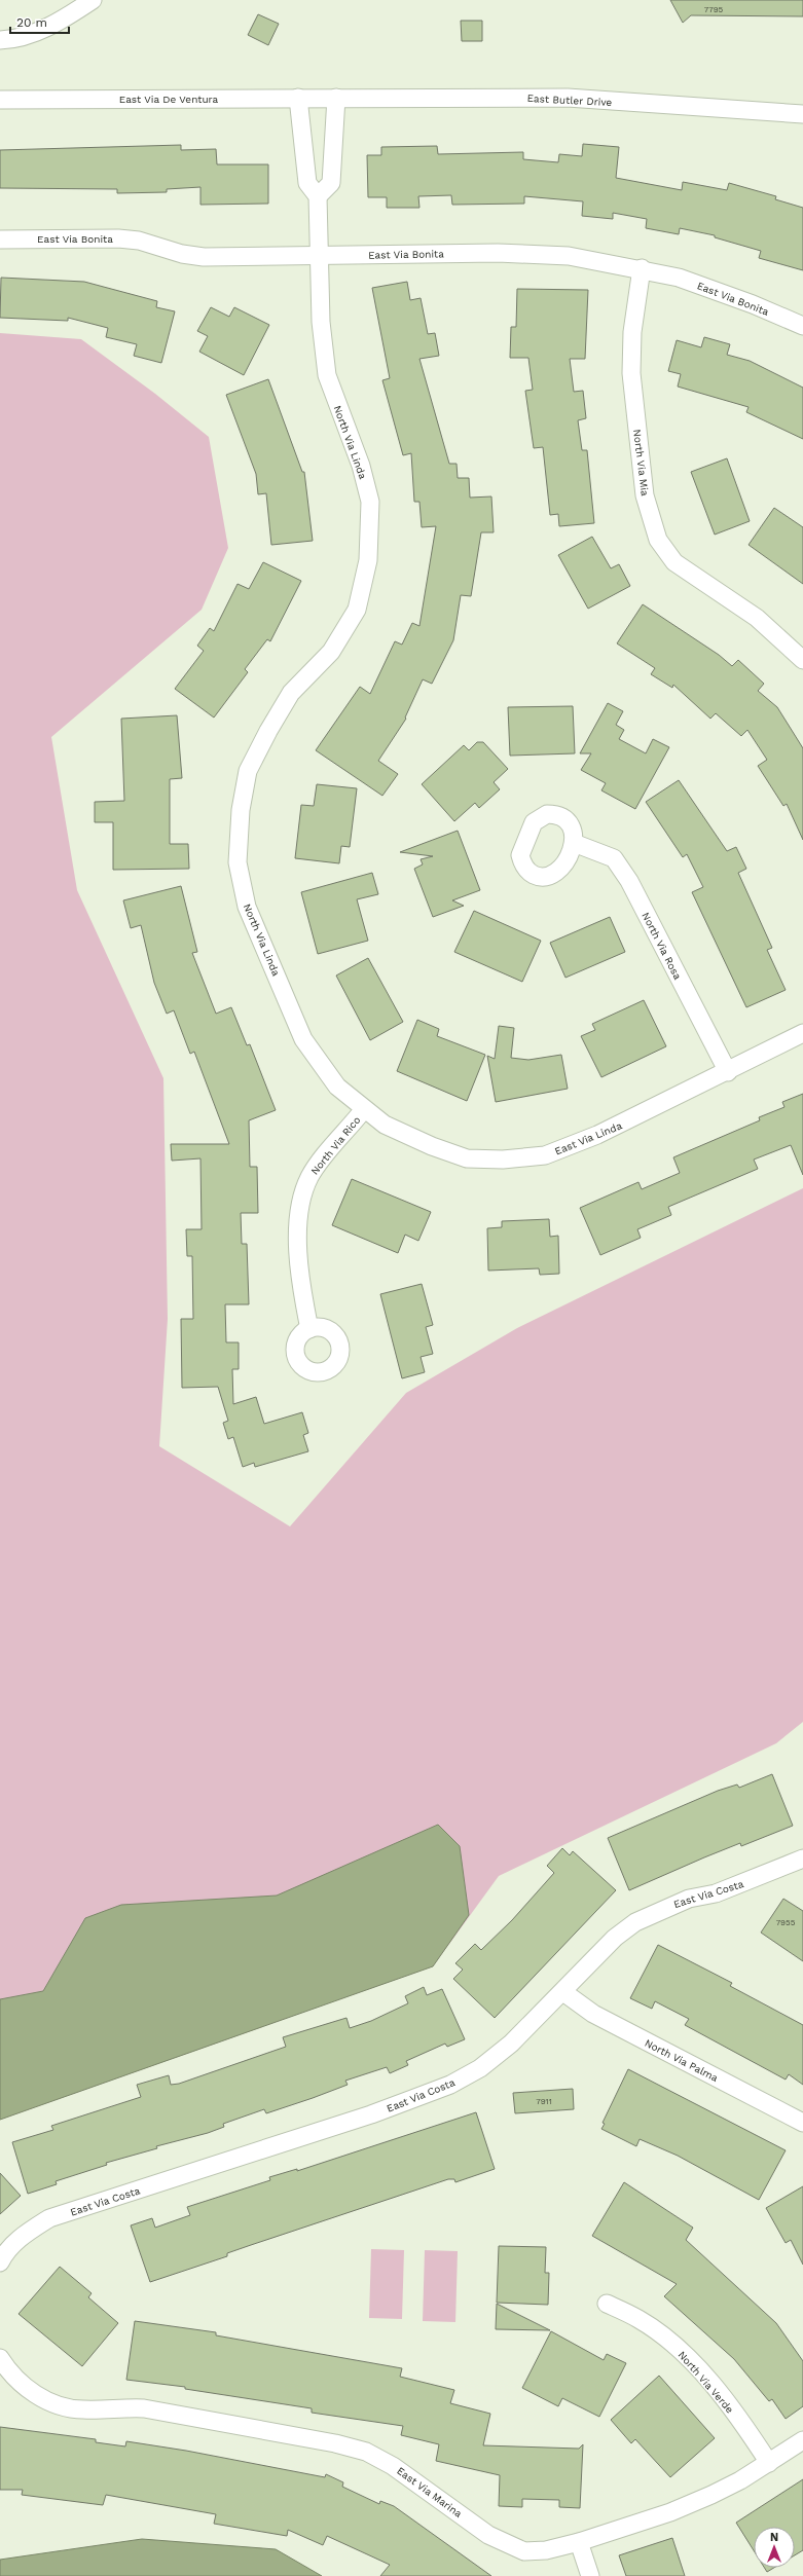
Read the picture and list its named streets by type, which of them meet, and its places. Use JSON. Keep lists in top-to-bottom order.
{
  "streets": {
    "street": [
      "East Via De Ventura",
      "East Butler Drive",
      "East Via Bonita",
      "North Via Linda",
      "North Via Mia",
      "North Via Rosa",
      "East Via Linda",
      "North Via Rico",
      "East Via Costa",
      "North Via Palma",
      "North Via Verde",
      "East Via Marina"
    ]
  },
  "crossings": [
    ["East Via De Ventura", "East Butler Drive"],
    ["East Via Bonita", "North Via Linda"],
    ["East Via Bonita", "North Via Mia"],
    ["North Via Linda", "East Via Linda"],
    ["North Via Linda", "North Via Rico"],
    ["North Via Rosa", "East Via Linda"],
    ["East Via Linda", "North Via Rico"],
    ["East Via Costa", "North Via Palma"],
    ["North Via Verde", "East Via Marina"]
  ],
  "house_numbers": ["7795", "7955", "7911"],
  "scale_bar": "20 m",
  "north": "top"
}
